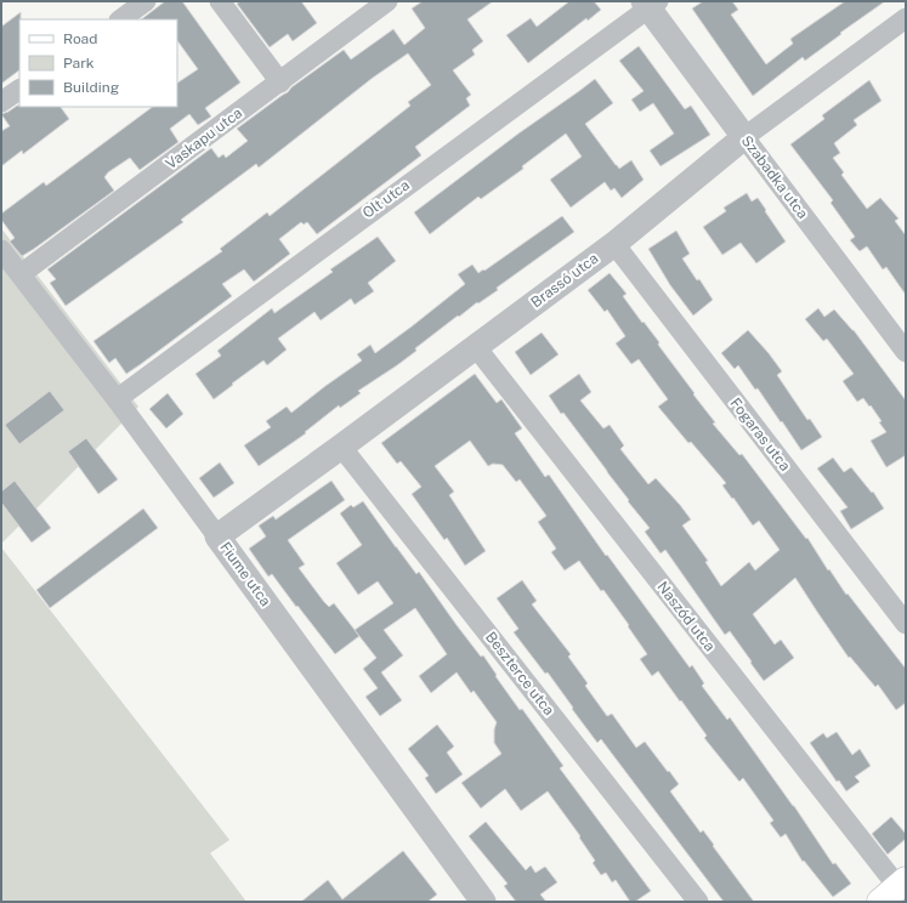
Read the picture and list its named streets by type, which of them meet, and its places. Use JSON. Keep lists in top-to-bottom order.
{
  "streets": {
    "street": [
      "Vaskapu utca",
      "Szabadka utca",
      "Olt utca",
      "Brassó utca",
      "Fogaras utca",
      "Fiume utca",
      "Naszód utca",
      "Beszterce utca"
    ]
  },
  "crossings": [
    ["Vaskapu utca", "Fiume utca"],
    ["Szabadka utca", "Olt utca"],
    ["Szabadka utca", "Brassó utca"],
    ["Olt utca", "Fiume utca"],
    ["Brassó utca", "Fogaras utca"],
    ["Brassó utca", "Fiume utca"],
    ["Brassó utca", "Naszód utca"],
    ["Brassó utca", "Beszterce utca"]
  ],
  "legend": ["Road", "Park", "Building"]
}
